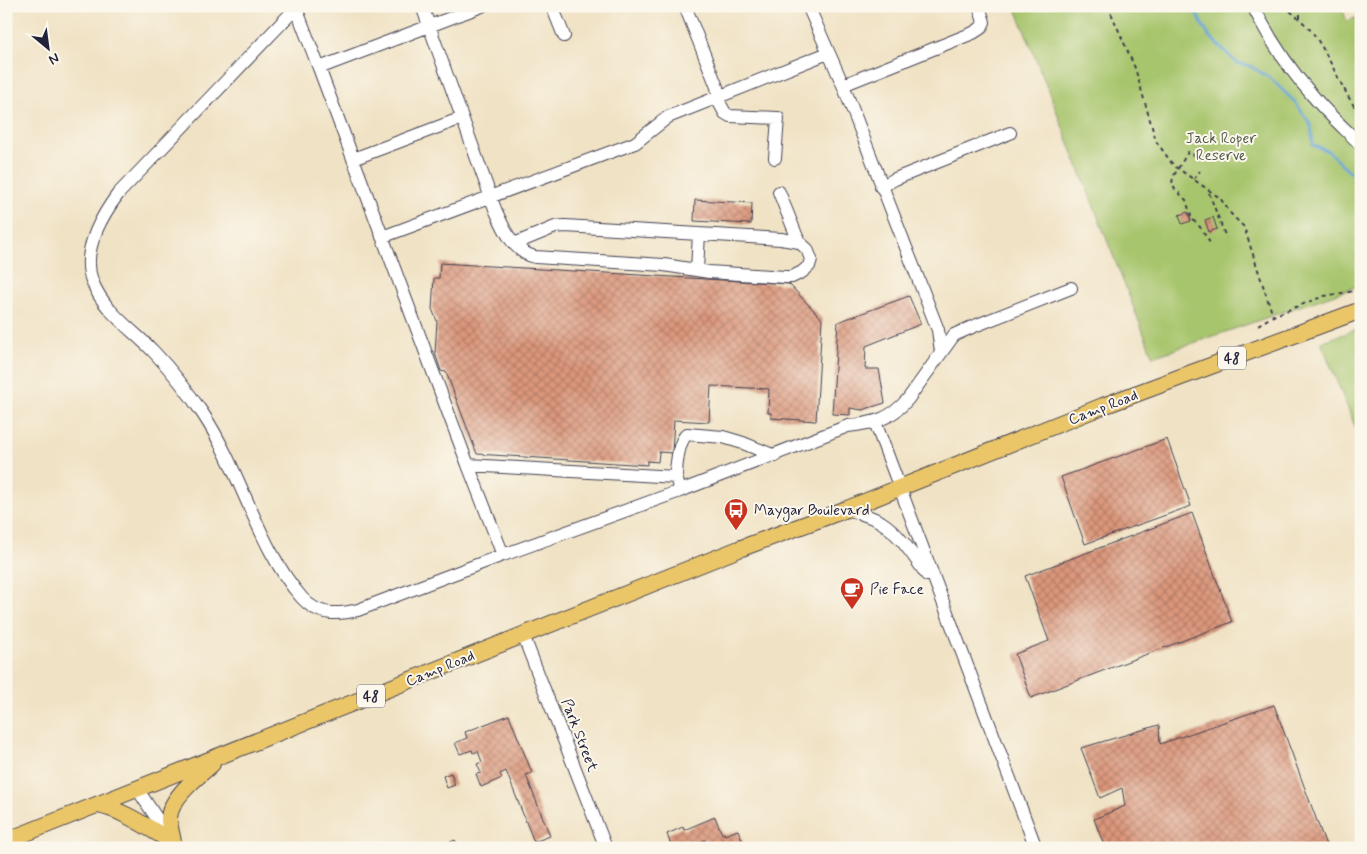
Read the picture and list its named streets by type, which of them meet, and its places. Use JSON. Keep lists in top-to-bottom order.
{
  "streets": {
    "main road": ["48", "Camp Road"],
    "street": ["Park Street"]
  },
  "crossings": [
    ["Camp Road", "Park Street"]
  ],
  "parks": ["Jack Roper Reserve"],
  "places": {
    "bus stop": ["Maygar Boulevard"],
    "cafe": ["Pie Face"]
  },
  "north": "bottom right"
}
